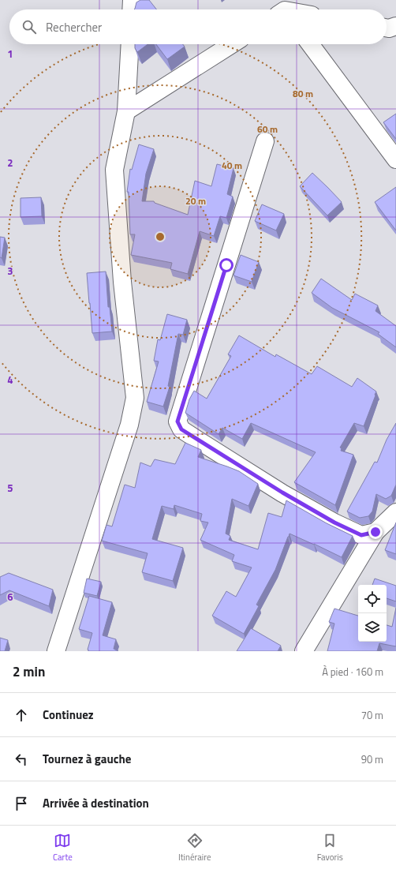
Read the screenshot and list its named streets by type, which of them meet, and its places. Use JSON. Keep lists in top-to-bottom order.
{
  "page": {
    "search": "Rechercher",
    "heading": ["2 min", "À pied · 160 m"],
    "list": [
      ["Continuez", "70 m"],
      ["Tournez à gauche", "90 m"],
      "Arrivée à destination"
    ],
    "nav": ["Carte", "Itinéraire", "Favoris"]
  },
  "grid": {
    "rows": [
      "1",
      "2",
      "3",
      "4",
      "5",
      "6"
    ]
  },
  "rings": [
    "80 m",
    "60 m",
    "40 m",
    "20 m"
  ]
}
